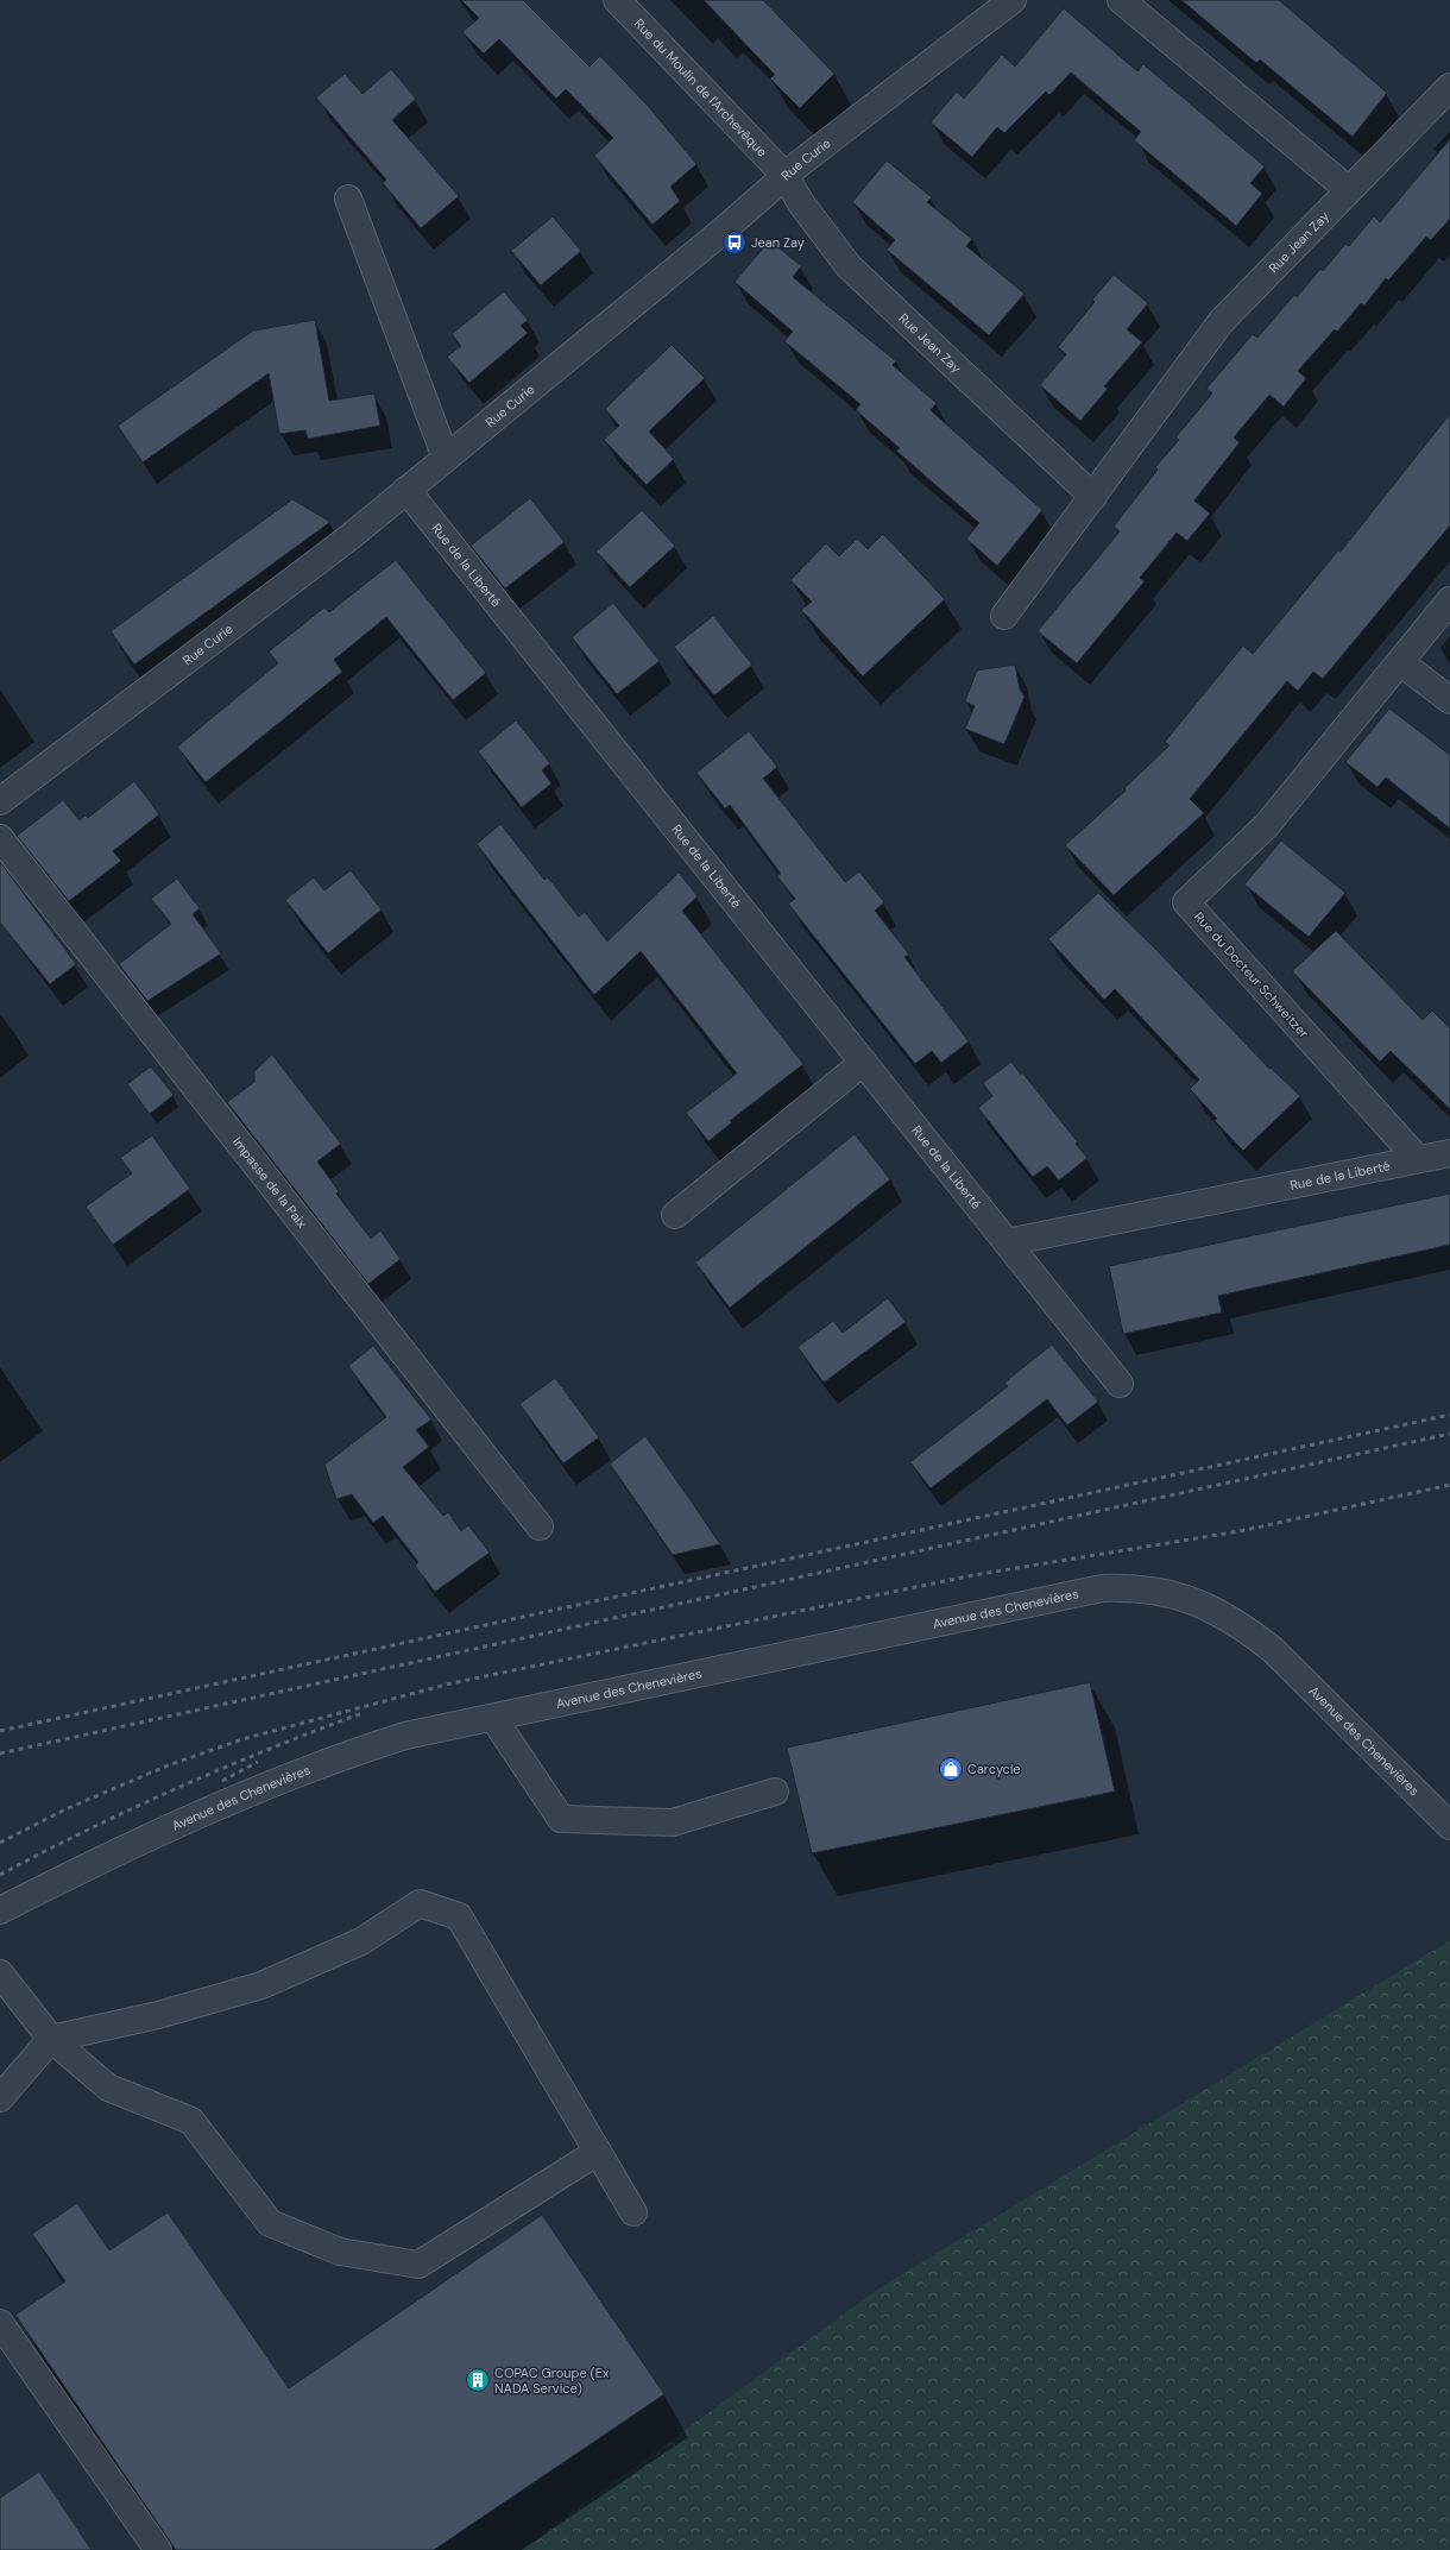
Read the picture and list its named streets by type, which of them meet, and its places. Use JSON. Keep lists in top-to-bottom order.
{
  "streets": {
    "street": [
      "Rue du Moulin de l'Archevêque",
      "Rue Curie",
      "Rue Jean Zay",
      "Rue de la Liberté",
      "Rue du Docteur Schweitzer",
      "Impasse de la Paix",
      "Avenue des Chenevières"
    ]
  },
  "crossings": [
    ["Rue du Moulin de l'Archevêque", "Rue Curie"],
    ["Rue du Moulin de l'Archevêque", "Rue Jean Zay"],
    ["Rue Curie", "Rue Jean Zay"],
    ["Rue Curie", "Rue de la Liberté"],
    ["Rue de la Liberté", "Rue du Docteur Schweitzer"]
  ],
  "places": {
    "bus stop": ["Jean Zay"],
    "shop": ["Carcycle"],
    "building": ["COPAC Groupe (Ex NADA Service)"]
  }
}
